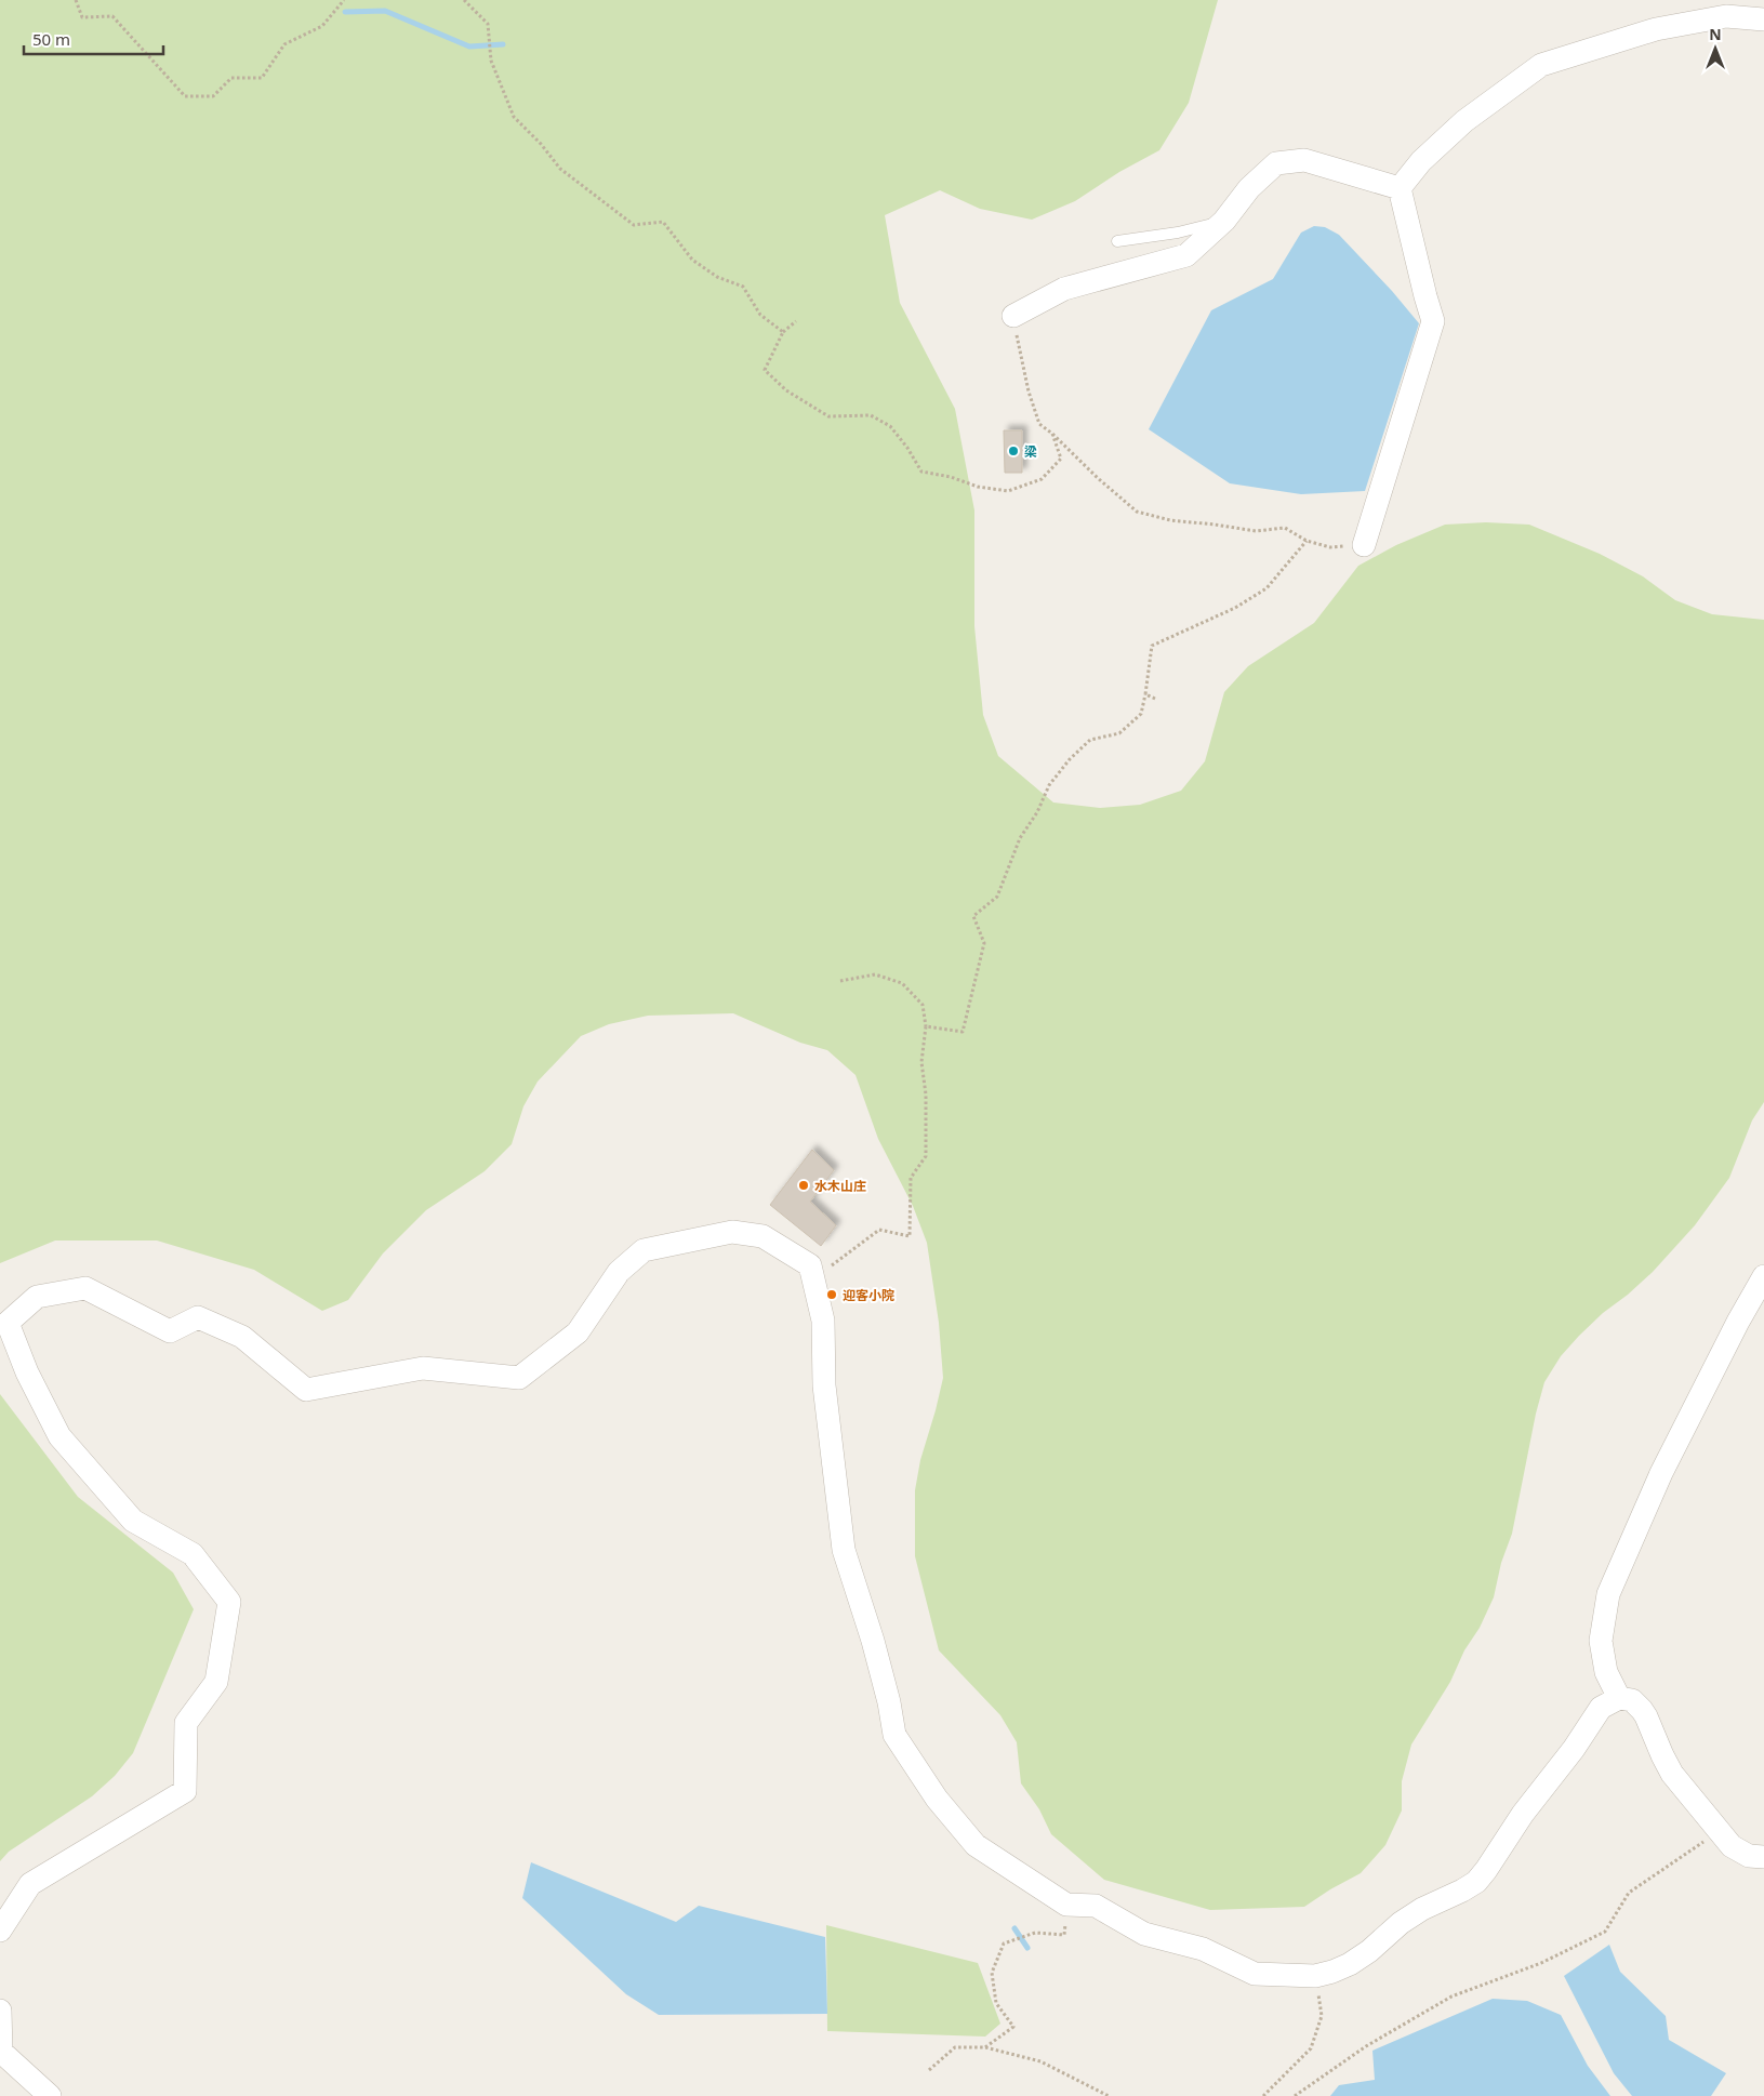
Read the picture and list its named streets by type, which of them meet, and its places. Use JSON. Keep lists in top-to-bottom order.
{
  "places": ["梁", "水木山庄", "迎客小院"],
  "scale_bar": "50 m",
  "north": "top"
}
